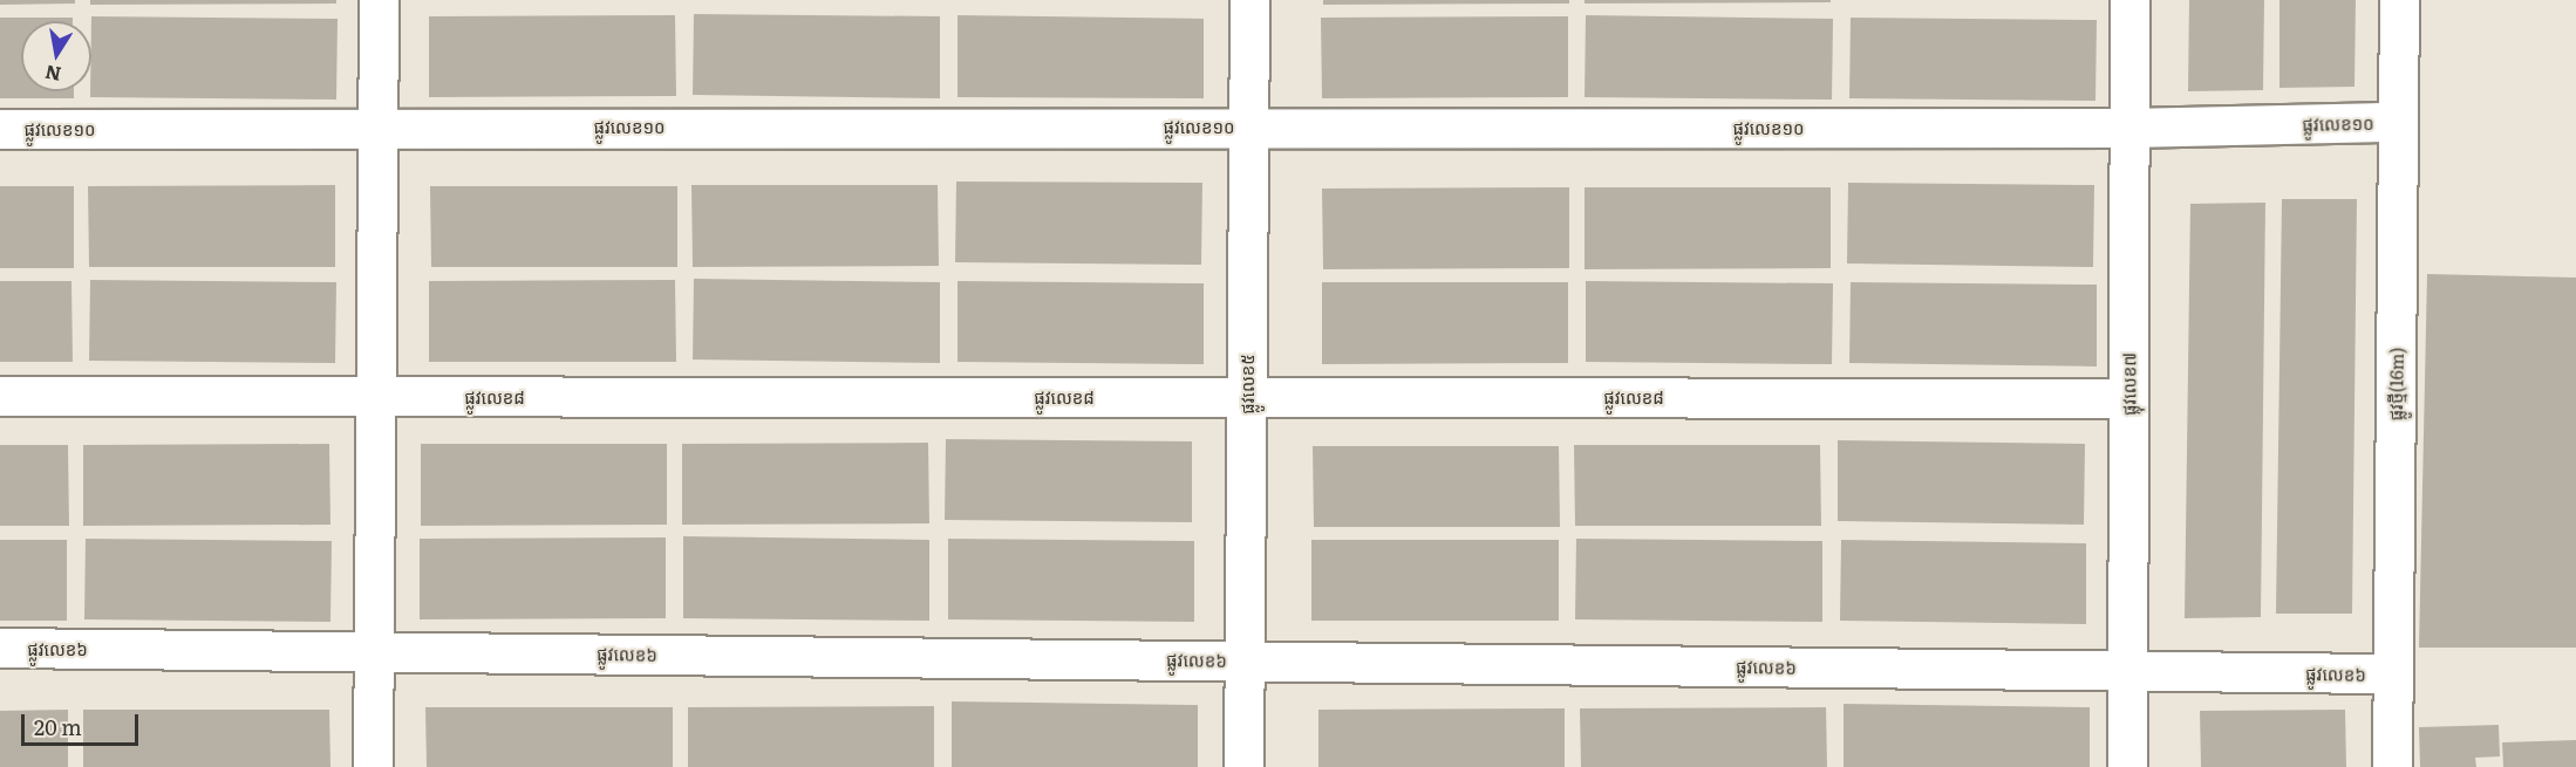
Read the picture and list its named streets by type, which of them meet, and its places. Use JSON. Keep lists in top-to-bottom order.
{
  "streets": {
    "street": [
      "ផ្លូវលេខ១០",
      "ផ្លូវលេខ៥",
      "ផ្លុវលេខ៧",
      "ផ្លូវថ្មី(16m)",
      "ផ្លូវលេខ៨",
      "ផ្លូវលេខ៦"
    ]
  },
  "crossings": [
    ["ផ្លូវលេខ១០", "ផ្លូវលេខ៥"],
    ["ផ្លូវលេខ១០", "ផ្លុវលេខ៧"],
    ["ផ្លូវលេខ១០", "ផ្លូវថ្មី(16m)"],
    ["ផ្លូវលេខ៥", "ផ្លូវលេខ៨"],
    ["ផ្លូវលេខ៥", "ផ្លូវលេខ៦"],
    ["ផ្លុវលេខ៧", "ផ្លូវលេខ៨"],
    ["ផ្លុវលេខ៧", "ផ្លូវលេខ៦"],
    ["ផ្លូវថ្មី(16m)", "ផ្លូវលេខ៦"]
  ],
  "scale_bar": "20 m",
  "north": "bottom"
}
